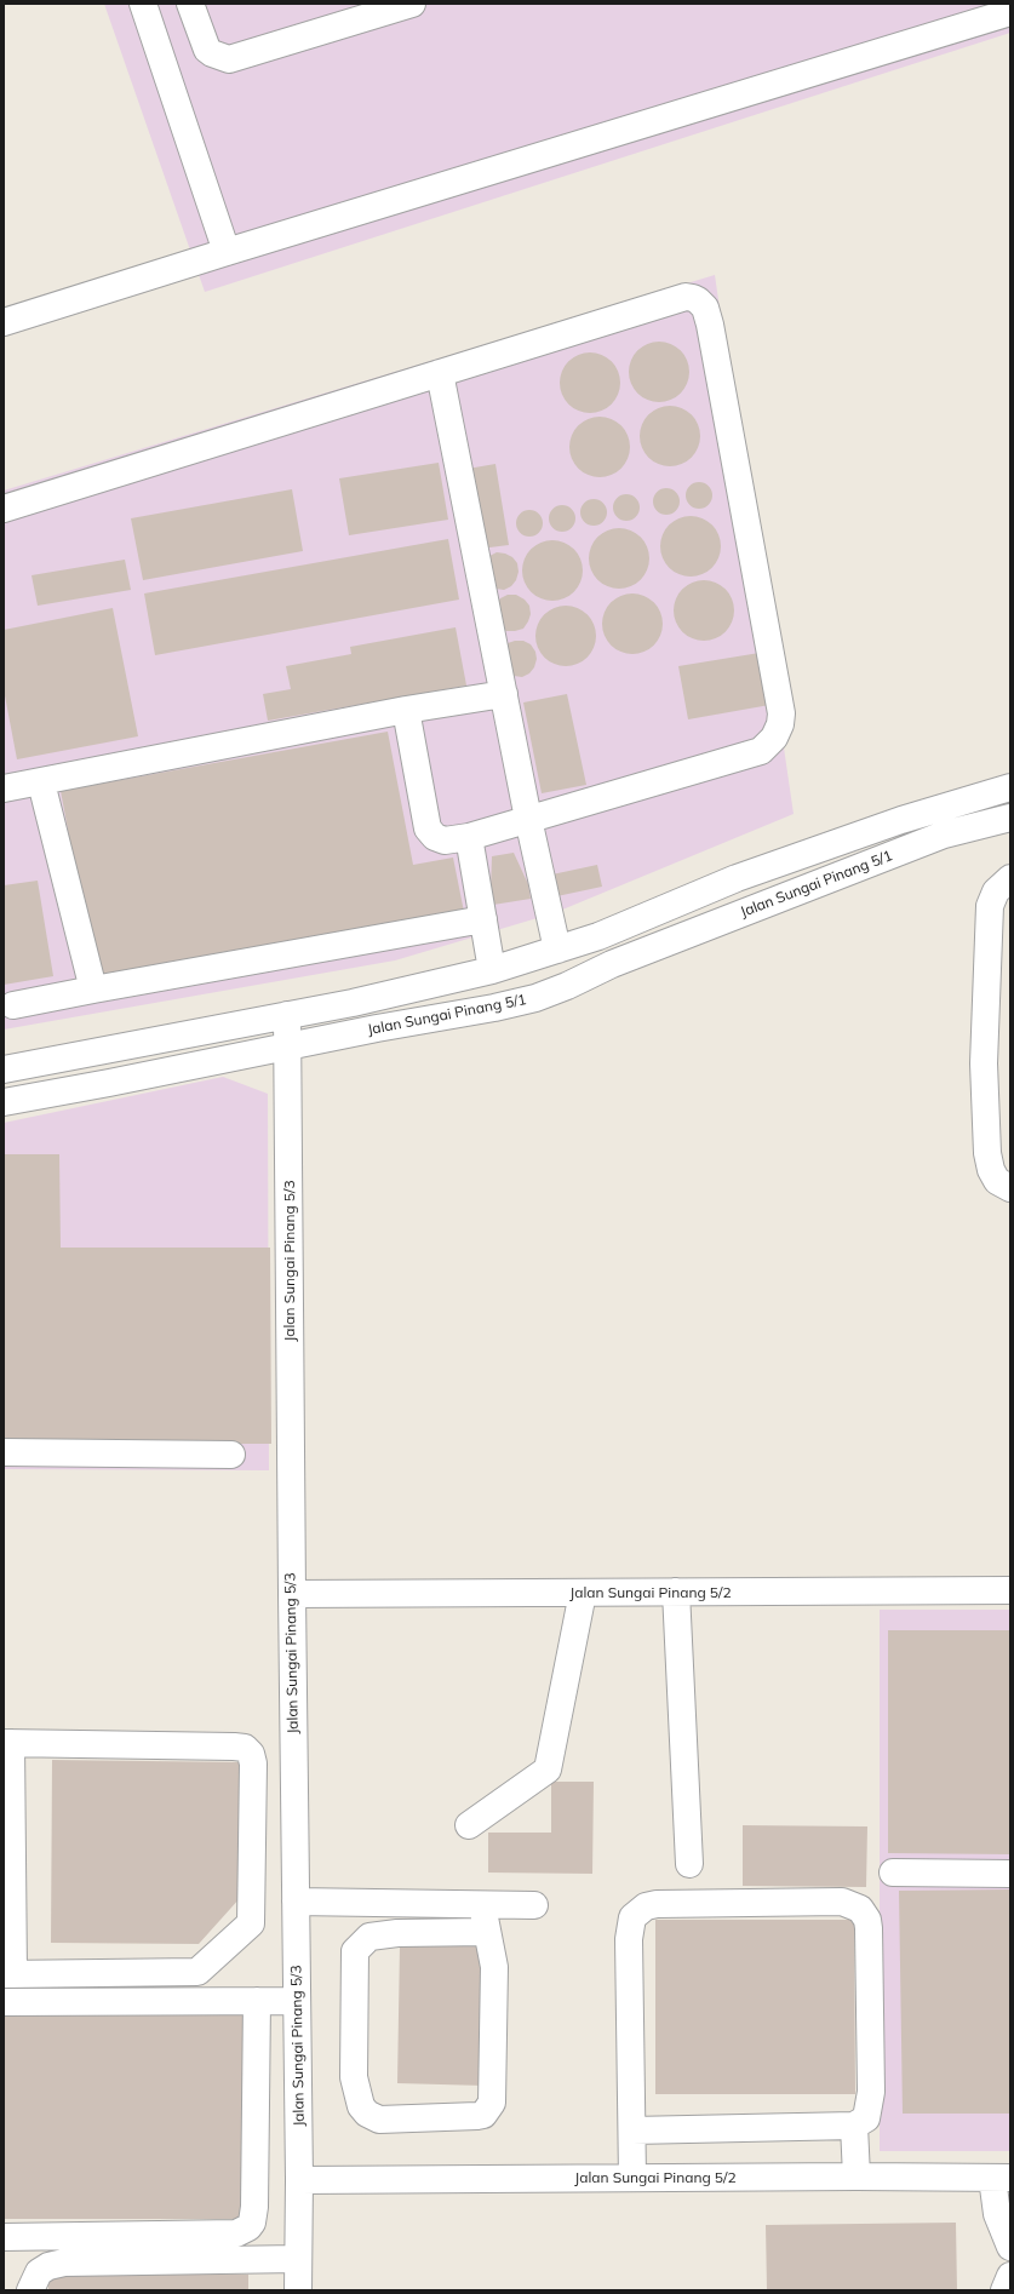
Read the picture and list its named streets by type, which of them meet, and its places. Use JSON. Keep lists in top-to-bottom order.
{
  "streets": {
    "street": ["Jalan Sungai Pinang 5/1", "Jalan Sungai Pinang 5/3", "Jalan Sungai Pinang 5/2"]
  },
  "crossings": [
    ["Jalan Sungai Pinang 5/1", "Jalan Sungai Pinang 5/3"],
    ["Jalan Sungai Pinang 5/3", "Jalan Sungai Pinang 5/2"]
  ]
}
